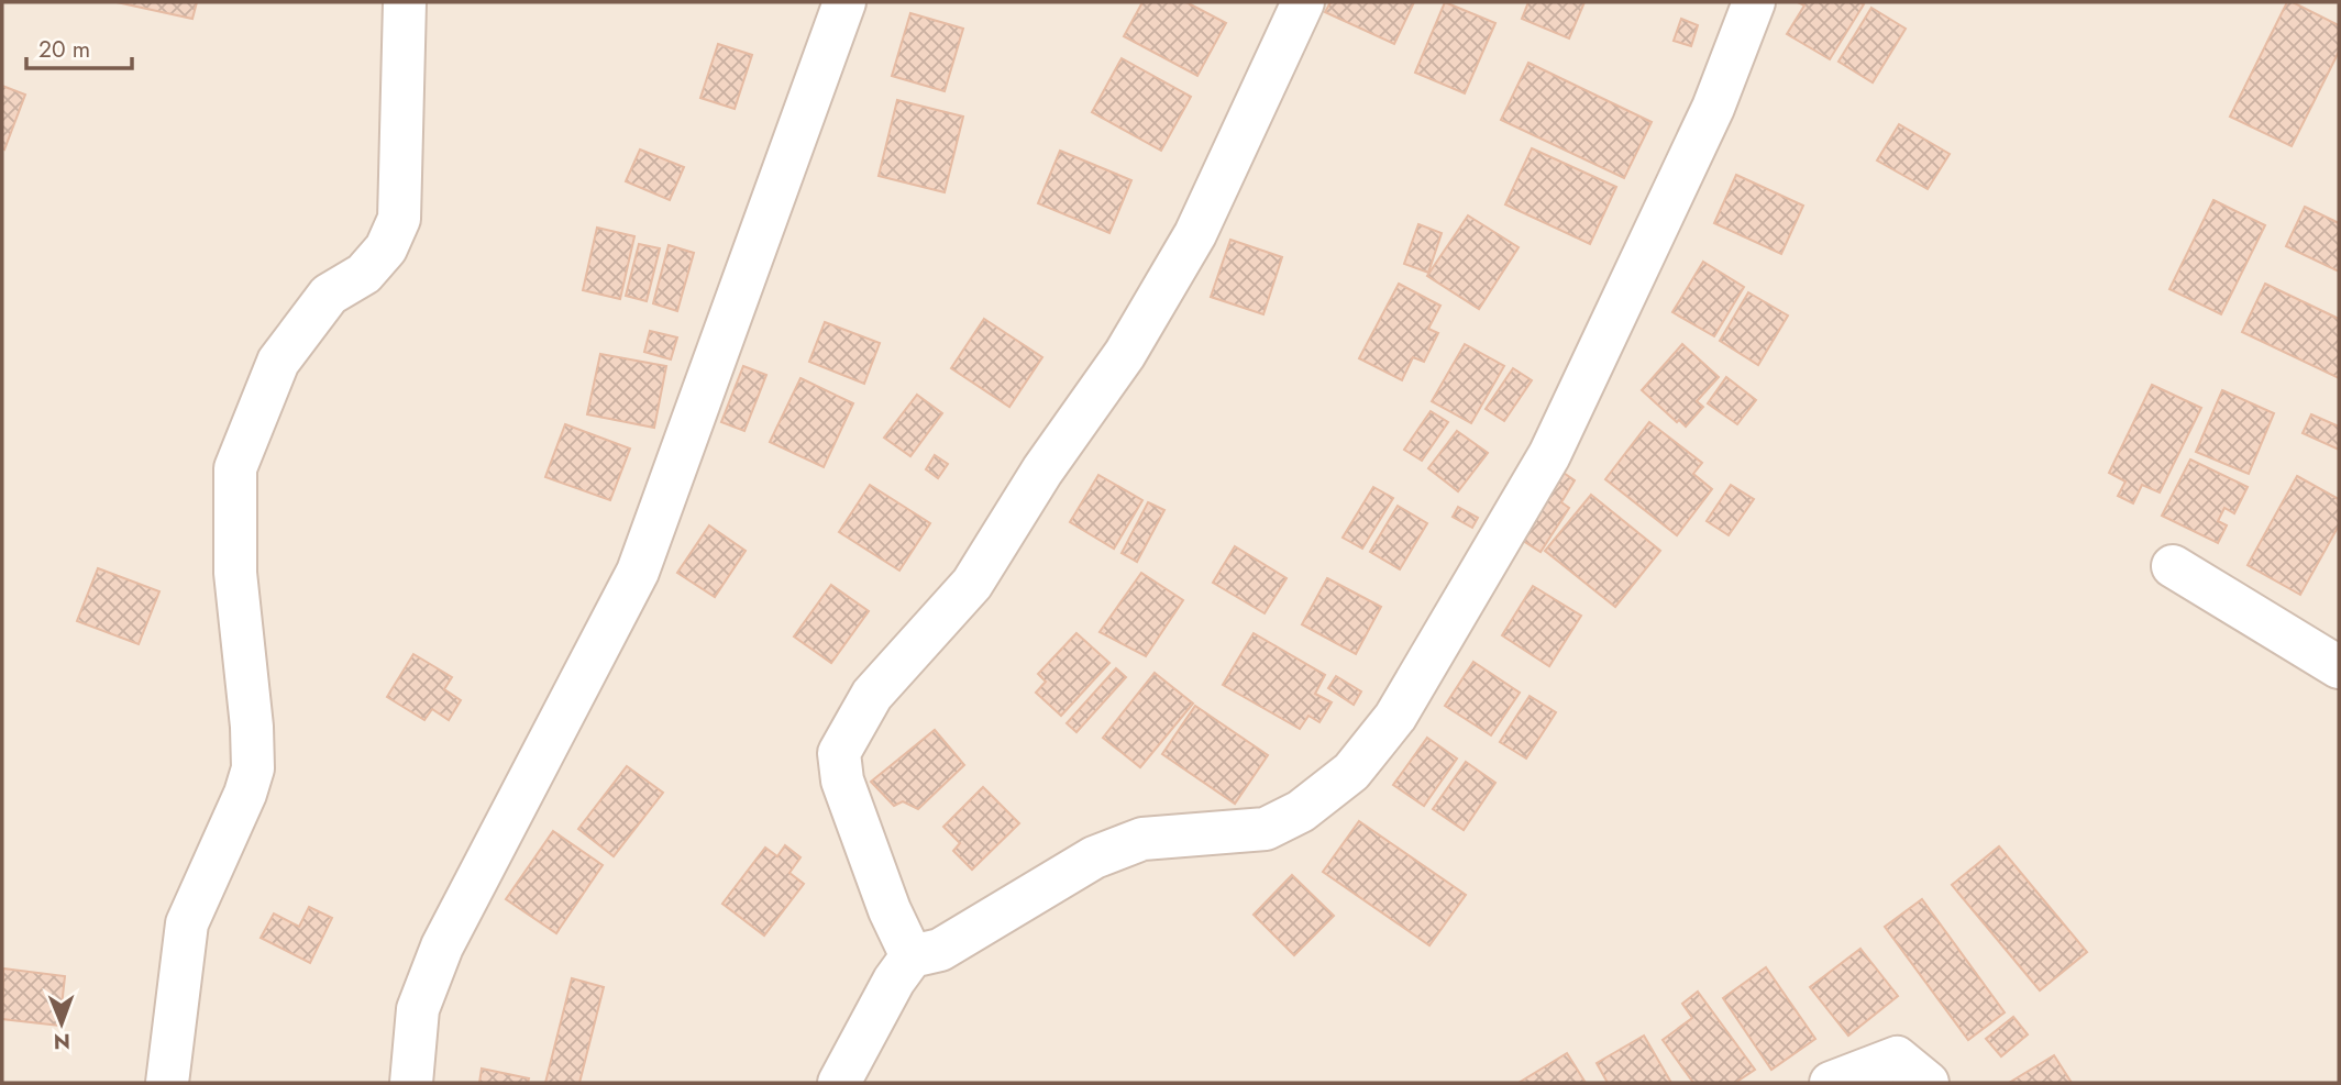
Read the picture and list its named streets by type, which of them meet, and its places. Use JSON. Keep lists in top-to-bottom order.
{
  "scale_bar": "20 m",
  "north": "bottom"
}
